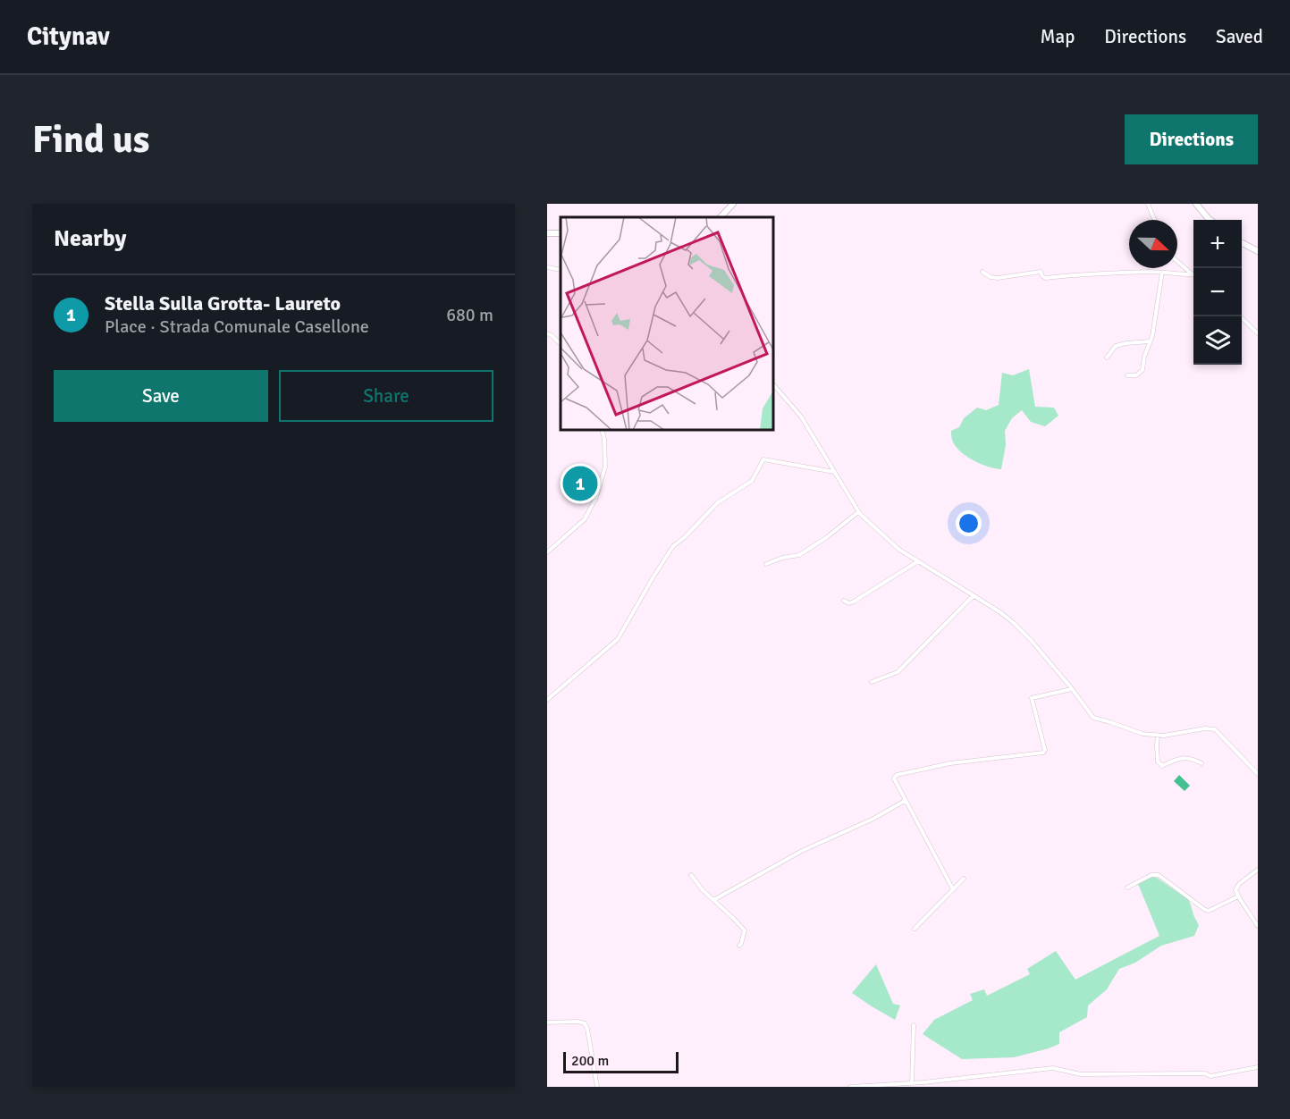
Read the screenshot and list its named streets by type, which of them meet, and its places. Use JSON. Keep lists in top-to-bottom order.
{
  "scale_bar": "200 m",
  "north": "right",
  "page": {
    "header": "Citynav",
    "nav": ["Map", "Directions", "Saved"],
    "buttons": [
      "Directions",
      ["Save", "Share"]
    ],
    "title": "Find us",
    "heading": "Nearby",
    "map_buttons": ["+", "−"],
    "list": [
      {
        "mark": "1",
        "name": "Stella Sulla Grotta- Laureto",
        "note": "Place · Strada Comunale Casellone",
        "value": "680 m"
      }
    ],
    "pins": "1",
    "scale": "200 m"
  }
}
